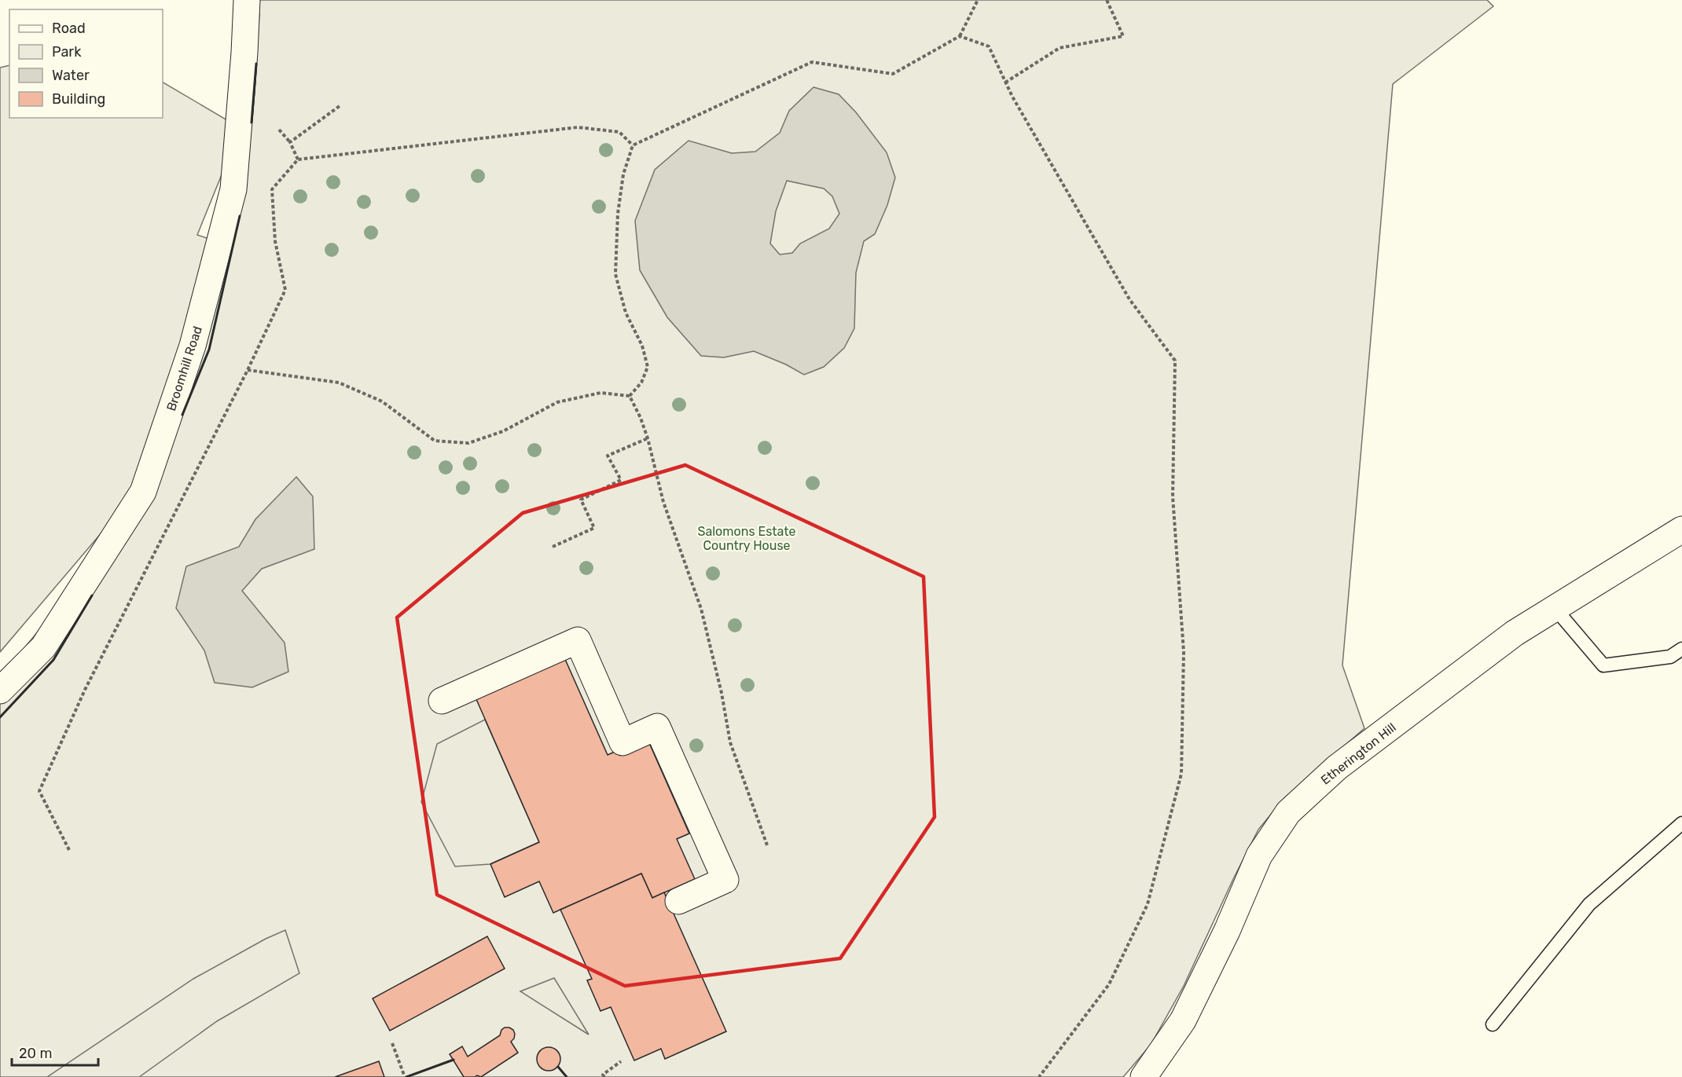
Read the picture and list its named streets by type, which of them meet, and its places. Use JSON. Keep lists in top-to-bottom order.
{
  "streets": {
    "street": ["Broomhill Road", "Etherington Hill"]
  },
  "parks": ["Salomons Estate Country House"],
  "legend": [
    "Road",
    "Park",
    "Water",
    "Building"
  ],
  "scale_bar": "20 m"
}
